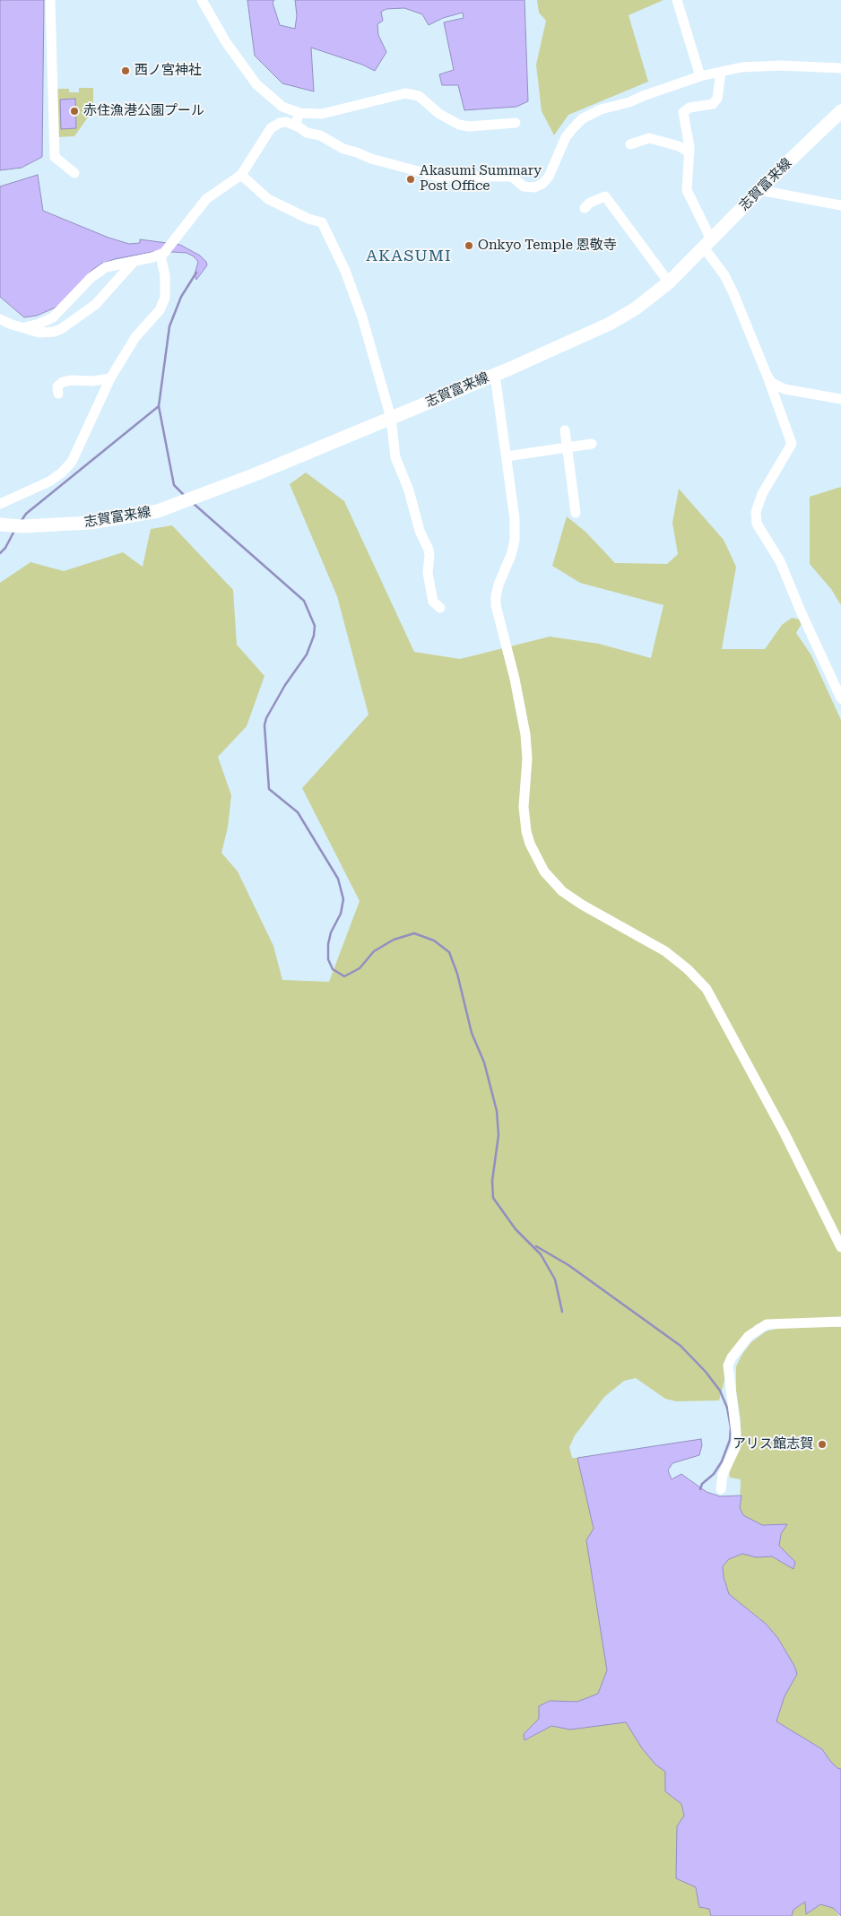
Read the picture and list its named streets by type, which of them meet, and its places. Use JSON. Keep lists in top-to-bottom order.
{
  "streets": {
    "main road": ["志賀富来線"]
  },
  "districts": ["AKASUMI"],
  "places": [
    "西ノ宮神社",
    "赤住漁港公園プール",
    "Akasumi Summary Post Office",
    "Onkyo Temple 恩敬寺",
    "アリス館志賀"
  ]
}
